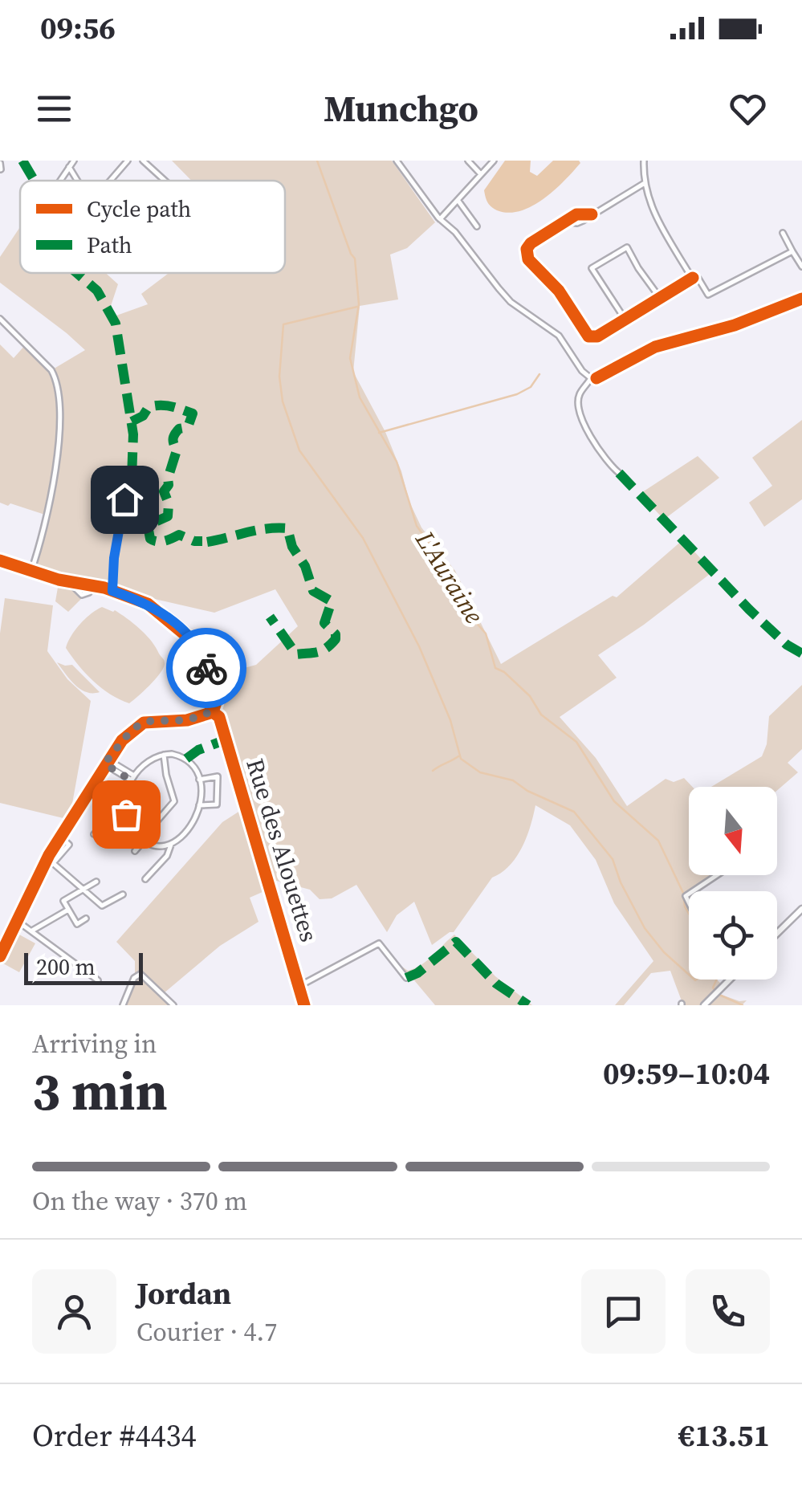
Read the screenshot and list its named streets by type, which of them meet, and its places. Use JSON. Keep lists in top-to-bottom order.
{
  "streets": {
    "street": ["Rue des Alouettes"]
  },
  "water": ["L'Auraine"],
  "legend": ["Cycle path", "Path"],
  "scale_bar": "200 m",
  "north": "bottom",
  "page": {
    "status": "09:56",
    "header": "Munchgo",
    "scale": "200 m",
    "heading": ["3 min", "Arriving in", "09:59–10:04"],
    "panel": [
      "Jordan",
      "Courier · 4.7",
      "Order #4434",
      "€13.51"
    ],
    "bar": "On the way · 370 m"
  }
}
